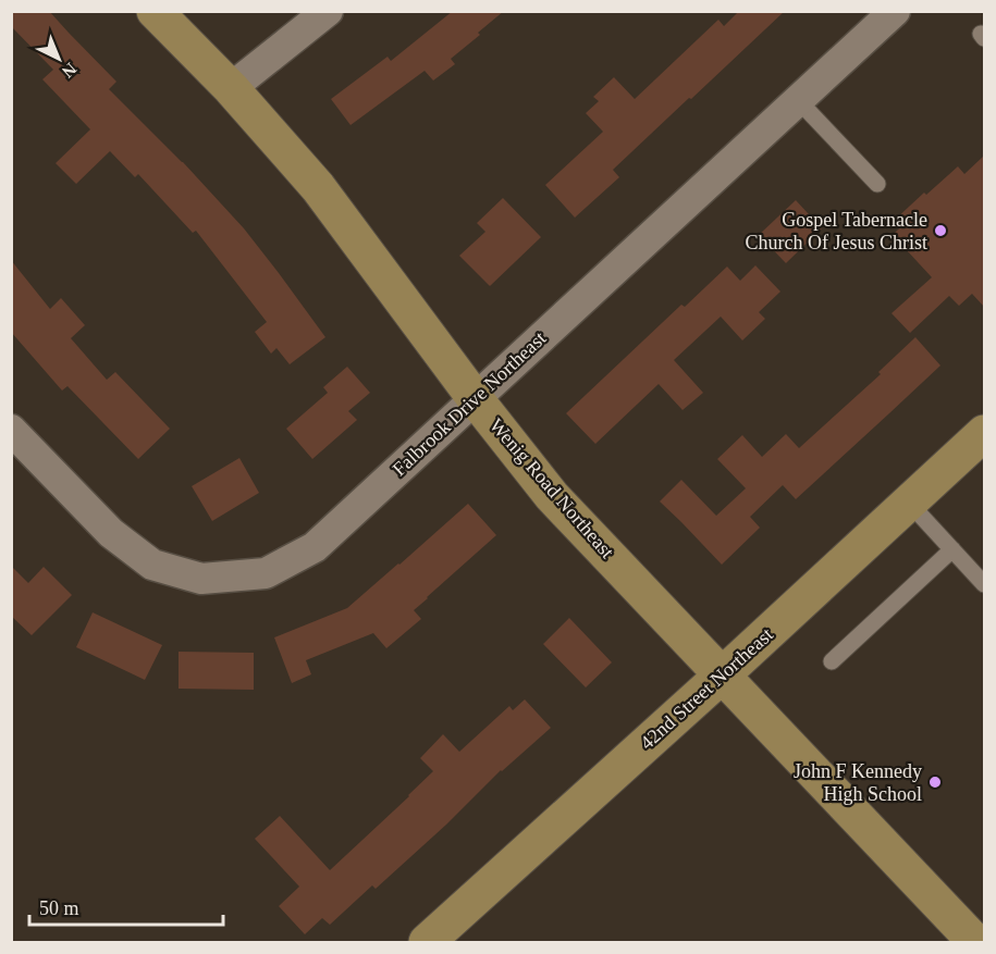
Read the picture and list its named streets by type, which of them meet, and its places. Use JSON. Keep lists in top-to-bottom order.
{
  "streets": {
    "street": ["Falbrook Drive Northeast", "Wenig Road Northeast", "42nd Street Northeast"]
  },
  "crossings": [
    ["Falbrook Drive Northeast", "Wenig Road Northeast"],
    ["Wenig Road Northeast", "42nd Street Northeast"]
  ],
  "places": ["Gospel Tabernacle Church Of Jesus Christ", "John F Kennedy High School"],
  "scale_bar": "50 m",
  "north": "bottom right"
}
